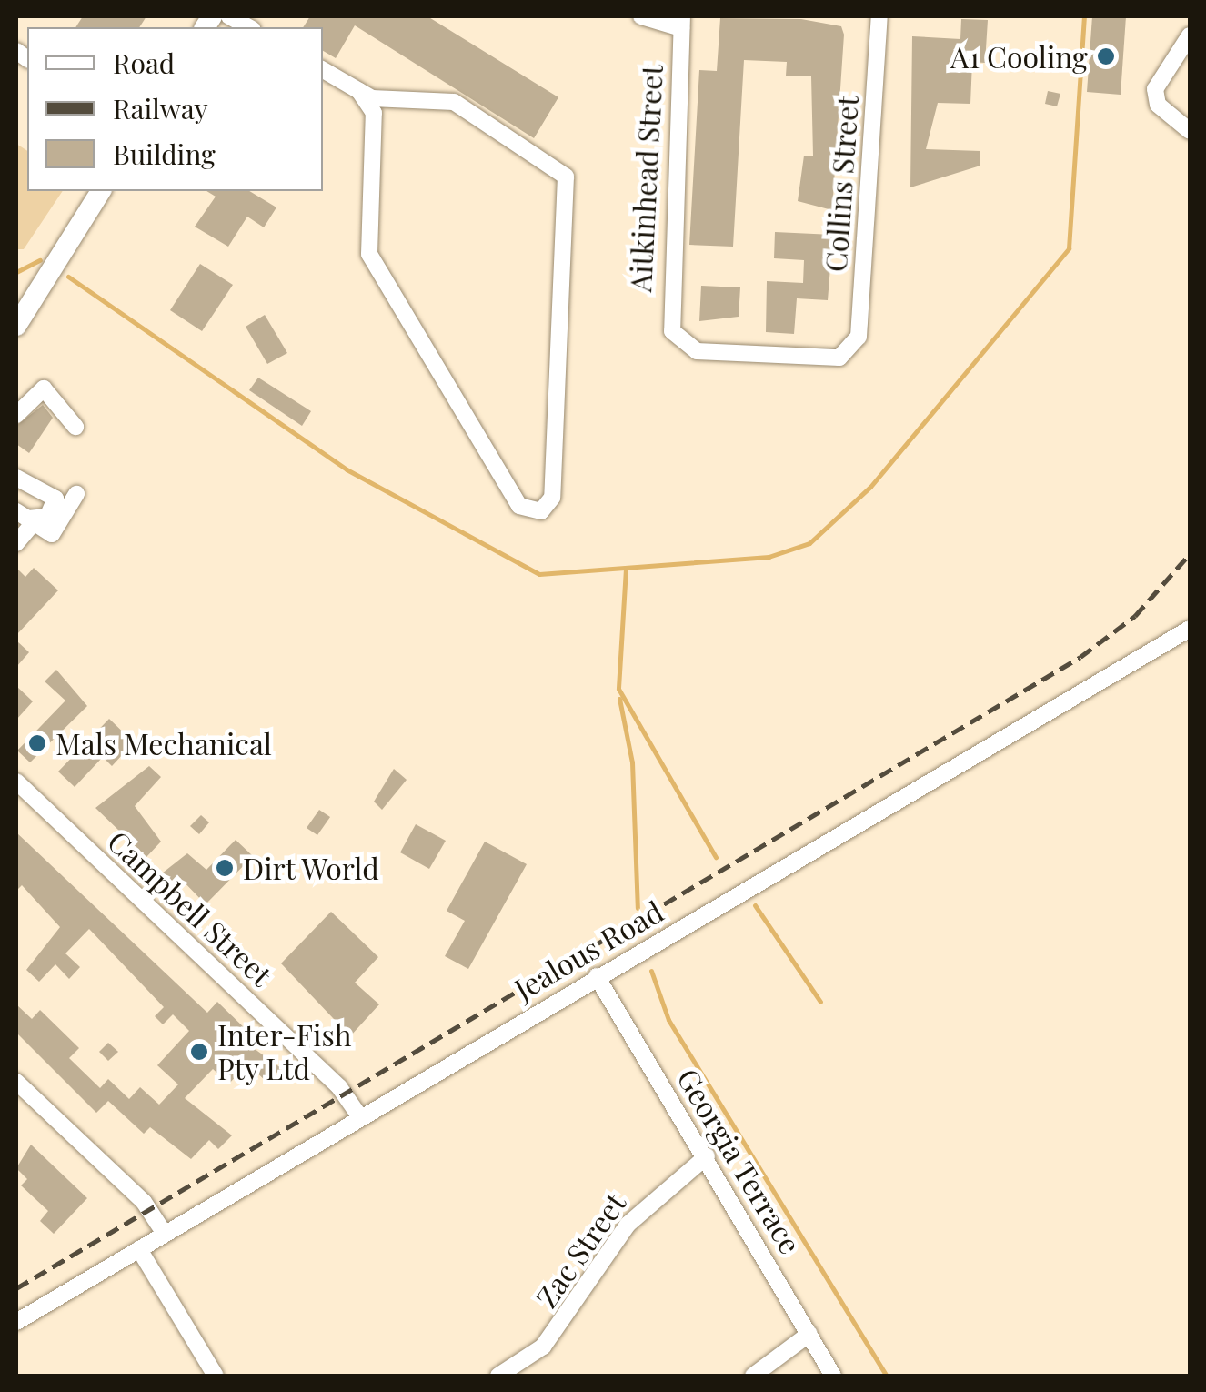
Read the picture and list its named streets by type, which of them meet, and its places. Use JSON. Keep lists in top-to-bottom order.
{
  "streets": {
    "street": [
      "Aitkinhead Street",
      "Collins Street",
      "Campbell Street",
      "Jealous Road",
      "Georgia Terrace",
      "Zac Street"
    ]
  },
  "crossings": [
    ["Aitkinhead Street", "Collins Street"],
    ["Campbell Street", "Jealous Road"],
    ["Jealous Road", "Georgia Terrace"],
    ["Georgia Terrace", "Zac Street"]
  ],
  "places": [
    "A1 Cooling",
    "Mals Mechanical",
    "Dirt World",
    "Inter-Fish Pty Ltd"
  ],
  "legend": ["Road", "Railway", "Building"]
}
